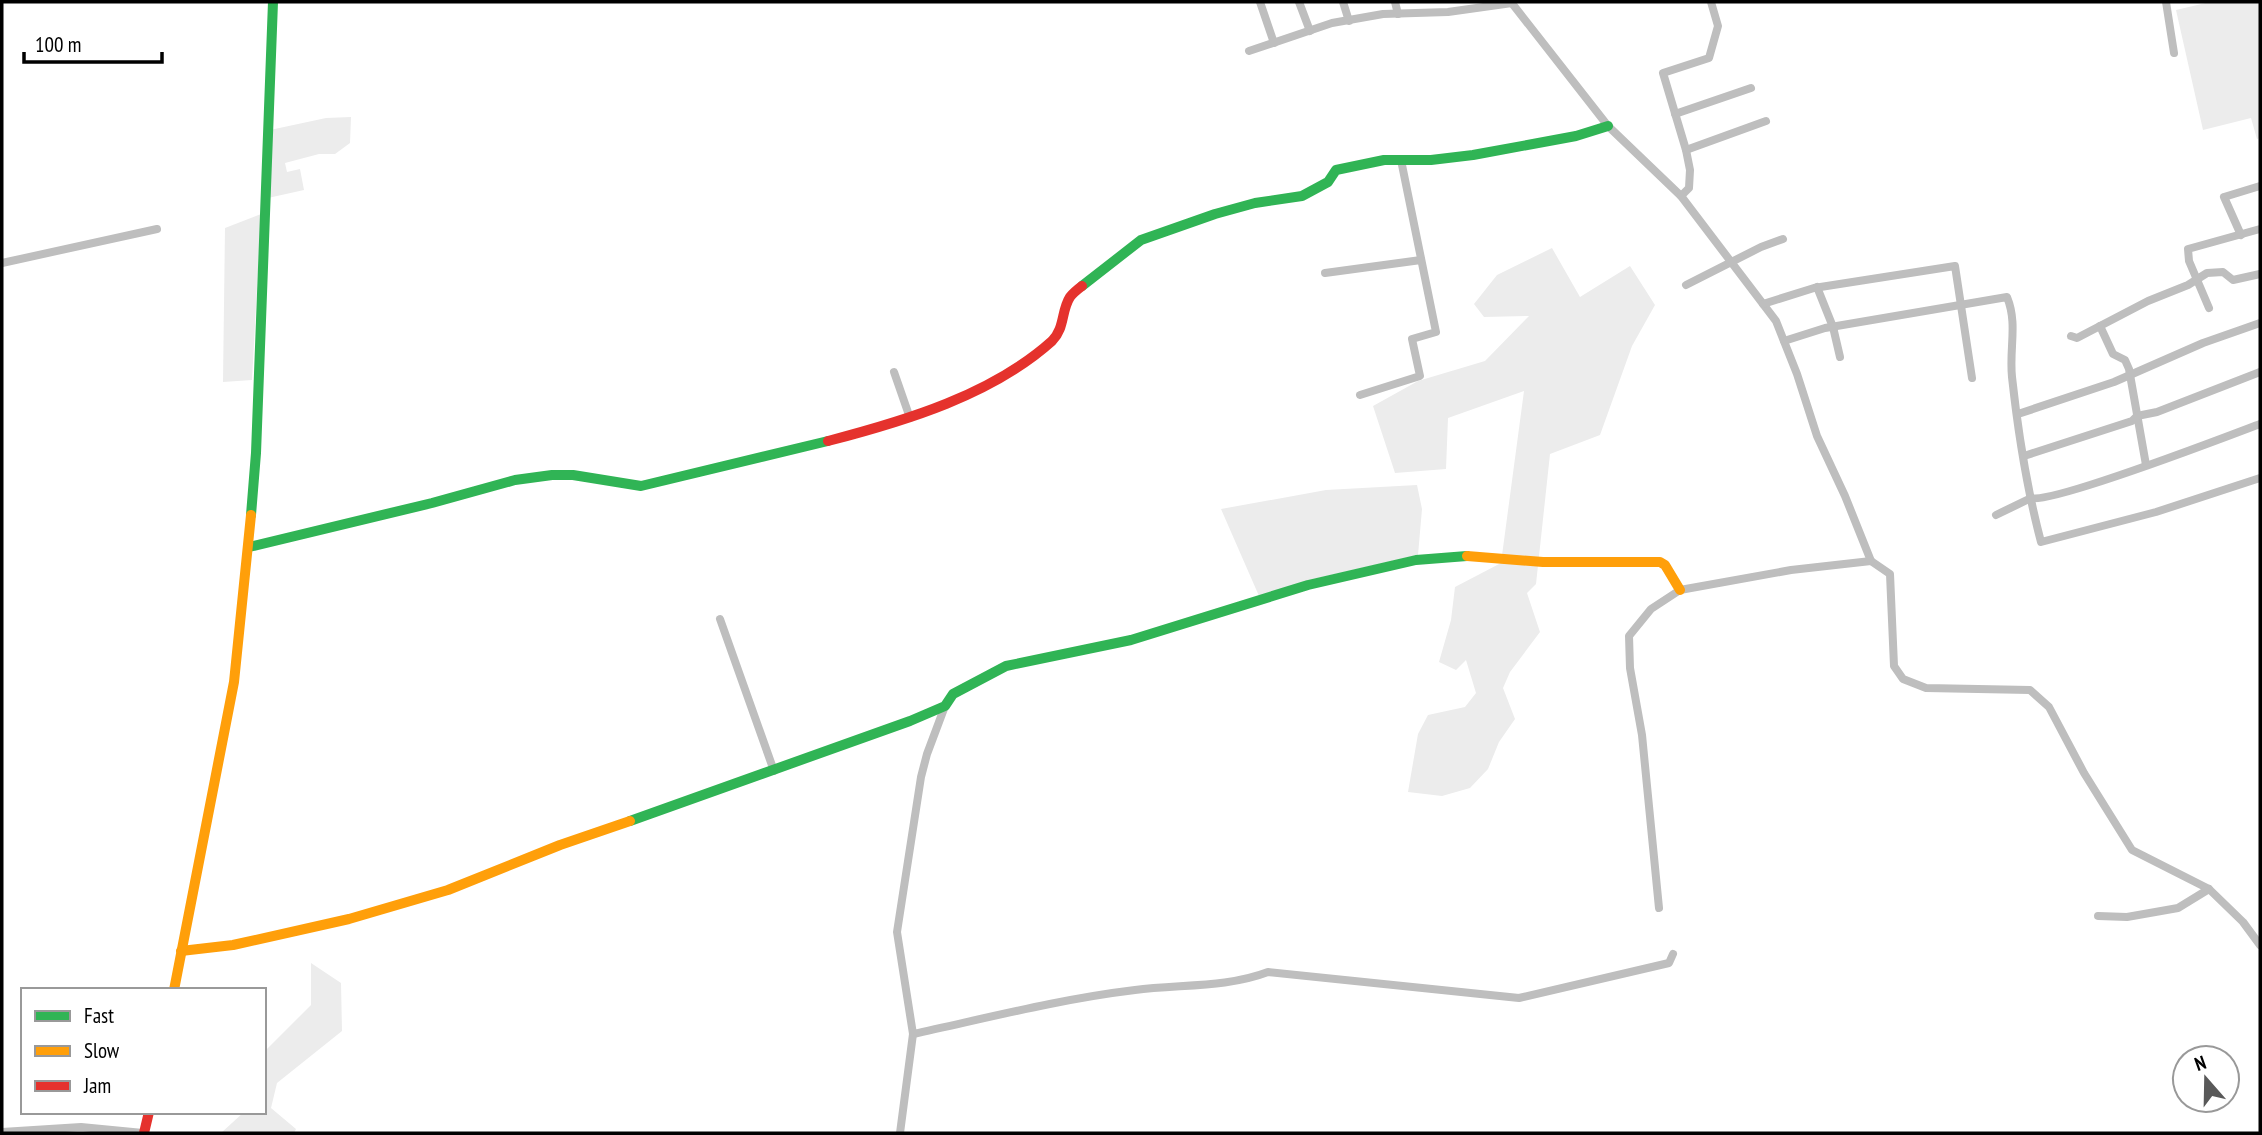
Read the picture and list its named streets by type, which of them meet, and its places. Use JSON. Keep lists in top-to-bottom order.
{
  "legend": ["Fast", "Slow", "Jam"],
  "scale_bar": "100 m",
  "north": "top"
}
